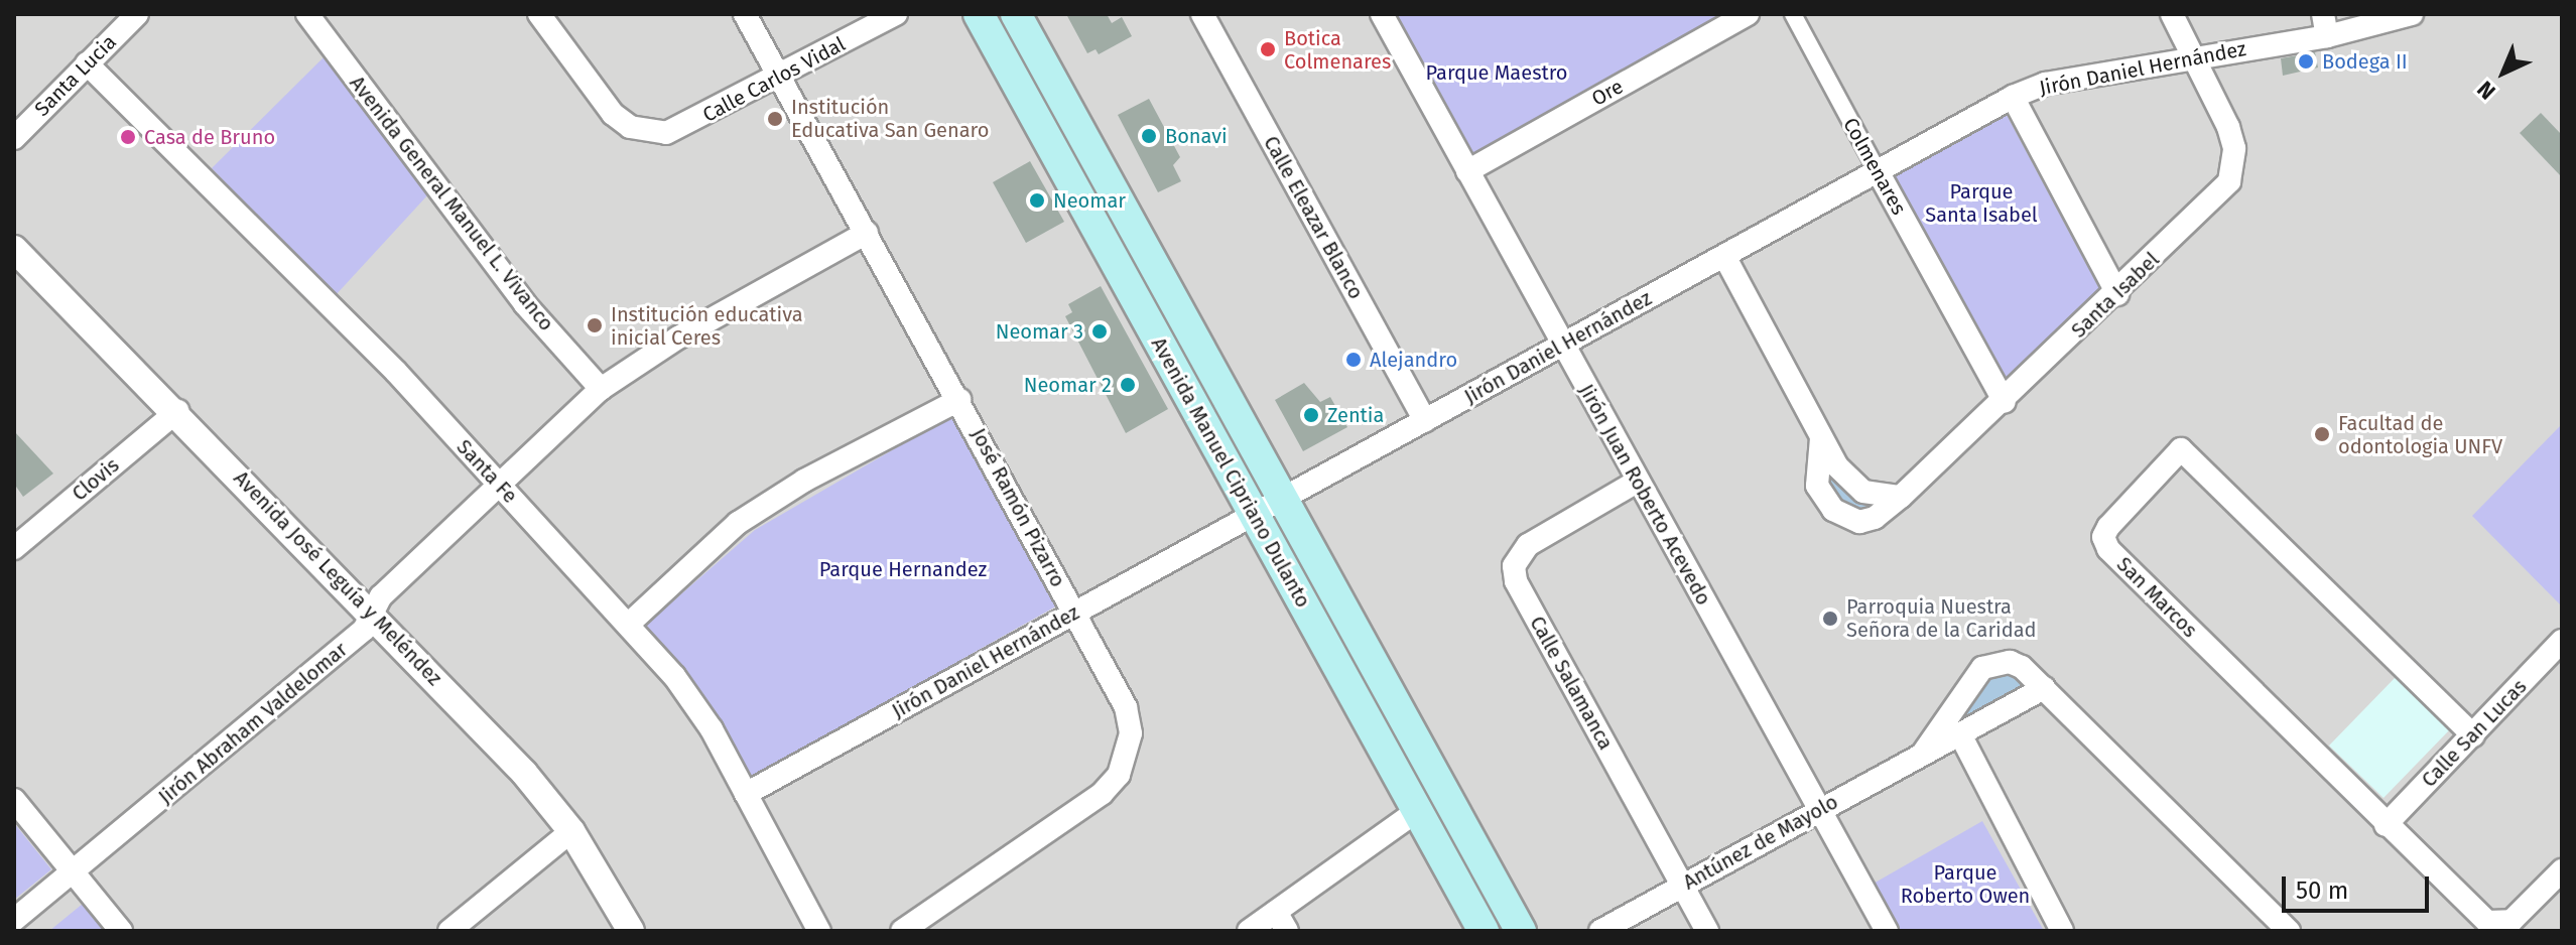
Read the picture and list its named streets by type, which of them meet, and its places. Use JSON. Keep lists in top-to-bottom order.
{
  "streets": {
    "main road": ["Avenida Manuel Cipriano Dulanto"],
    "street": [
      "Jirón Daniel Hernández",
      "Santa Lucia",
      "Calle Carlos Vidal",
      "Ore",
      "Colmenares",
      "Avenida General Manuel L. Vivanco",
      "Calle Eleazar Blanco",
      "Santa Isabel",
      "Santa Fe",
      "Clovis",
      "Jirón Juan Roberto Acevedo",
      "José Ramón Pizarro",
      "Avenida José Leguía y Meléndez",
      "San Marcos",
      "Calle Salamanca",
      "Jirón Abraham Valdelomar",
      "Calle San Lucas",
      "Antúnez de Mayolo"
    ]
  },
  "crossings": [
    ["Jirón Daniel Hernández", "Colmenares"],
    ["Jirón Daniel Hernández", "Calle Eleazar Blanco"],
    ["Jirón Daniel Hernández", "Santa Isabel"],
    ["Jirón Daniel Hernández", "Santa Fe"],
    ["Jirón Daniel Hernández", "Avenida Manuel Cipriano Dulanto"],
    ["Jirón Daniel Hernández", "Jirón Juan Roberto Acevedo"],
    ["Jirón Daniel Hernández", "José Ramón Pizarro"],
    ["Santa Lucia", "Santa Fe"],
    ["Calle Carlos Vidal", "José Ramón Pizarro"],
    ["Ore", "Jirón Juan Roberto Acevedo"],
    ["Colmenares", "Santa Isabel"],
    ["Avenida General Manuel L. Vivanco", "Jirón Abraham Valdelomar"],
    ["Santa Fe", "Jirón Abraham Valdelomar"],
    ["Clovis", "Avenida José Leguía y Meléndez"],
    ["Jirón Juan Roberto Acevedo", "Calle Salamanca"],
    ["Jirón Juan Roberto Acevedo", "Antúnez de Mayolo"],
    ["José Ramón Pizarro", "Jirón Abraham Valdelomar"],
    ["Avenida José Leguía y Meléndez", "Jirón Abraham Valdelomar"],
    ["San Marcos", "Calle San Lucas"],
    ["Calle Salamanca", "Antúnez de Mayolo"]
  ],
  "parks": [
    "Parque Maestro",
    "Parque Santa Isabel",
    "Parque Hernandez",
    "Parque Roberto Owen"
  ],
  "places": [
    "Botica Colmenares",
    "Bodega II",
    "Institución Educativa San Genaro",
    "Bonavi",
    "Casa de Bruno",
    "Neomar",
    "Institución educativa inicial Ceres",
    "Neomar 3",
    "Alejandro",
    "Neomar 2",
    "Zentia",
    "Facultad de odontologia UNFV",
    "Parroquia Nuestra Señora de la Caridad"
  ],
  "scale_bar": "50 m",
  "north": "bottom left"
}
